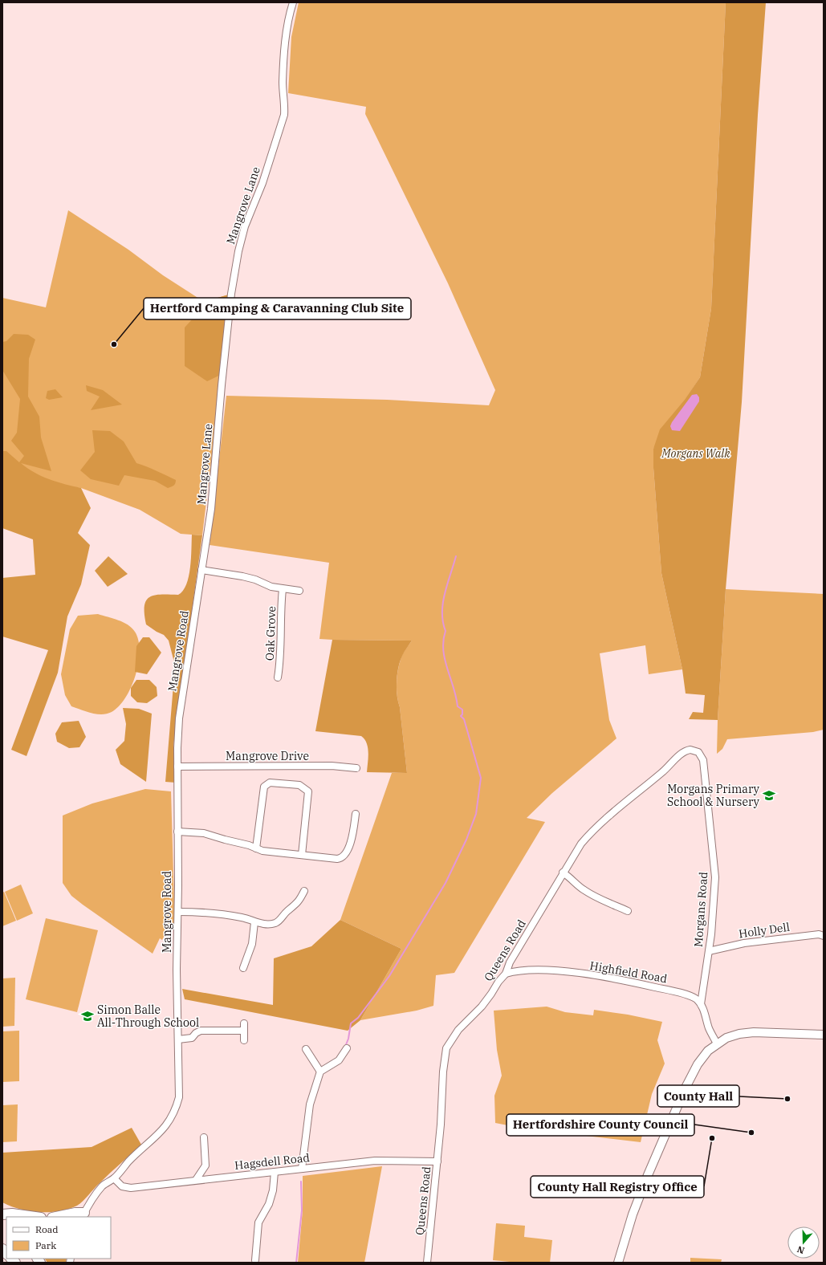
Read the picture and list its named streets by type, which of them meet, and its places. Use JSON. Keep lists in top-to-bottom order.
{
  "streets": {
    "street": [
      "Mangrove Lane",
      "Oak Grove",
      "Mangrove Road",
      "Mangrove Drive",
      "Morgans Road",
      "Holly Dell",
      "Queens Road",
      "Highfield Road",
      "Hagsdell Road"
    ]
  },
  "crossings": [
    ["Mangrove Lane", "Mangrove Road"],
    ["Mangrove Road", "Mangrove Drive"],
    ["Mangrove Road", "Hagsdell Road"],
    ["Morgans Road", "Holly Dell"],
    ["Morgans Road", "Queens Road"],
    ["Morgans Road", "Highfield Road"],
    ["Queens Road", "Highfield Road"],
    ["Queens Road", "Hagsdell Road"]
  ],
  "parks": ["Morgans Walk"],
  "places": {
    "other": [
      "Hertford Camping & Caravanning Club Site",
      "County Hall",
      "Hertfordshire County Council",
      "County Hall Registry Office"
    ],
    "school or university": ["Morgans Primary School & Nursery", "Simon Balle All-Through School"]
  },
  "legend": ["Road", "Park"],
  "north": "bottom"
}
